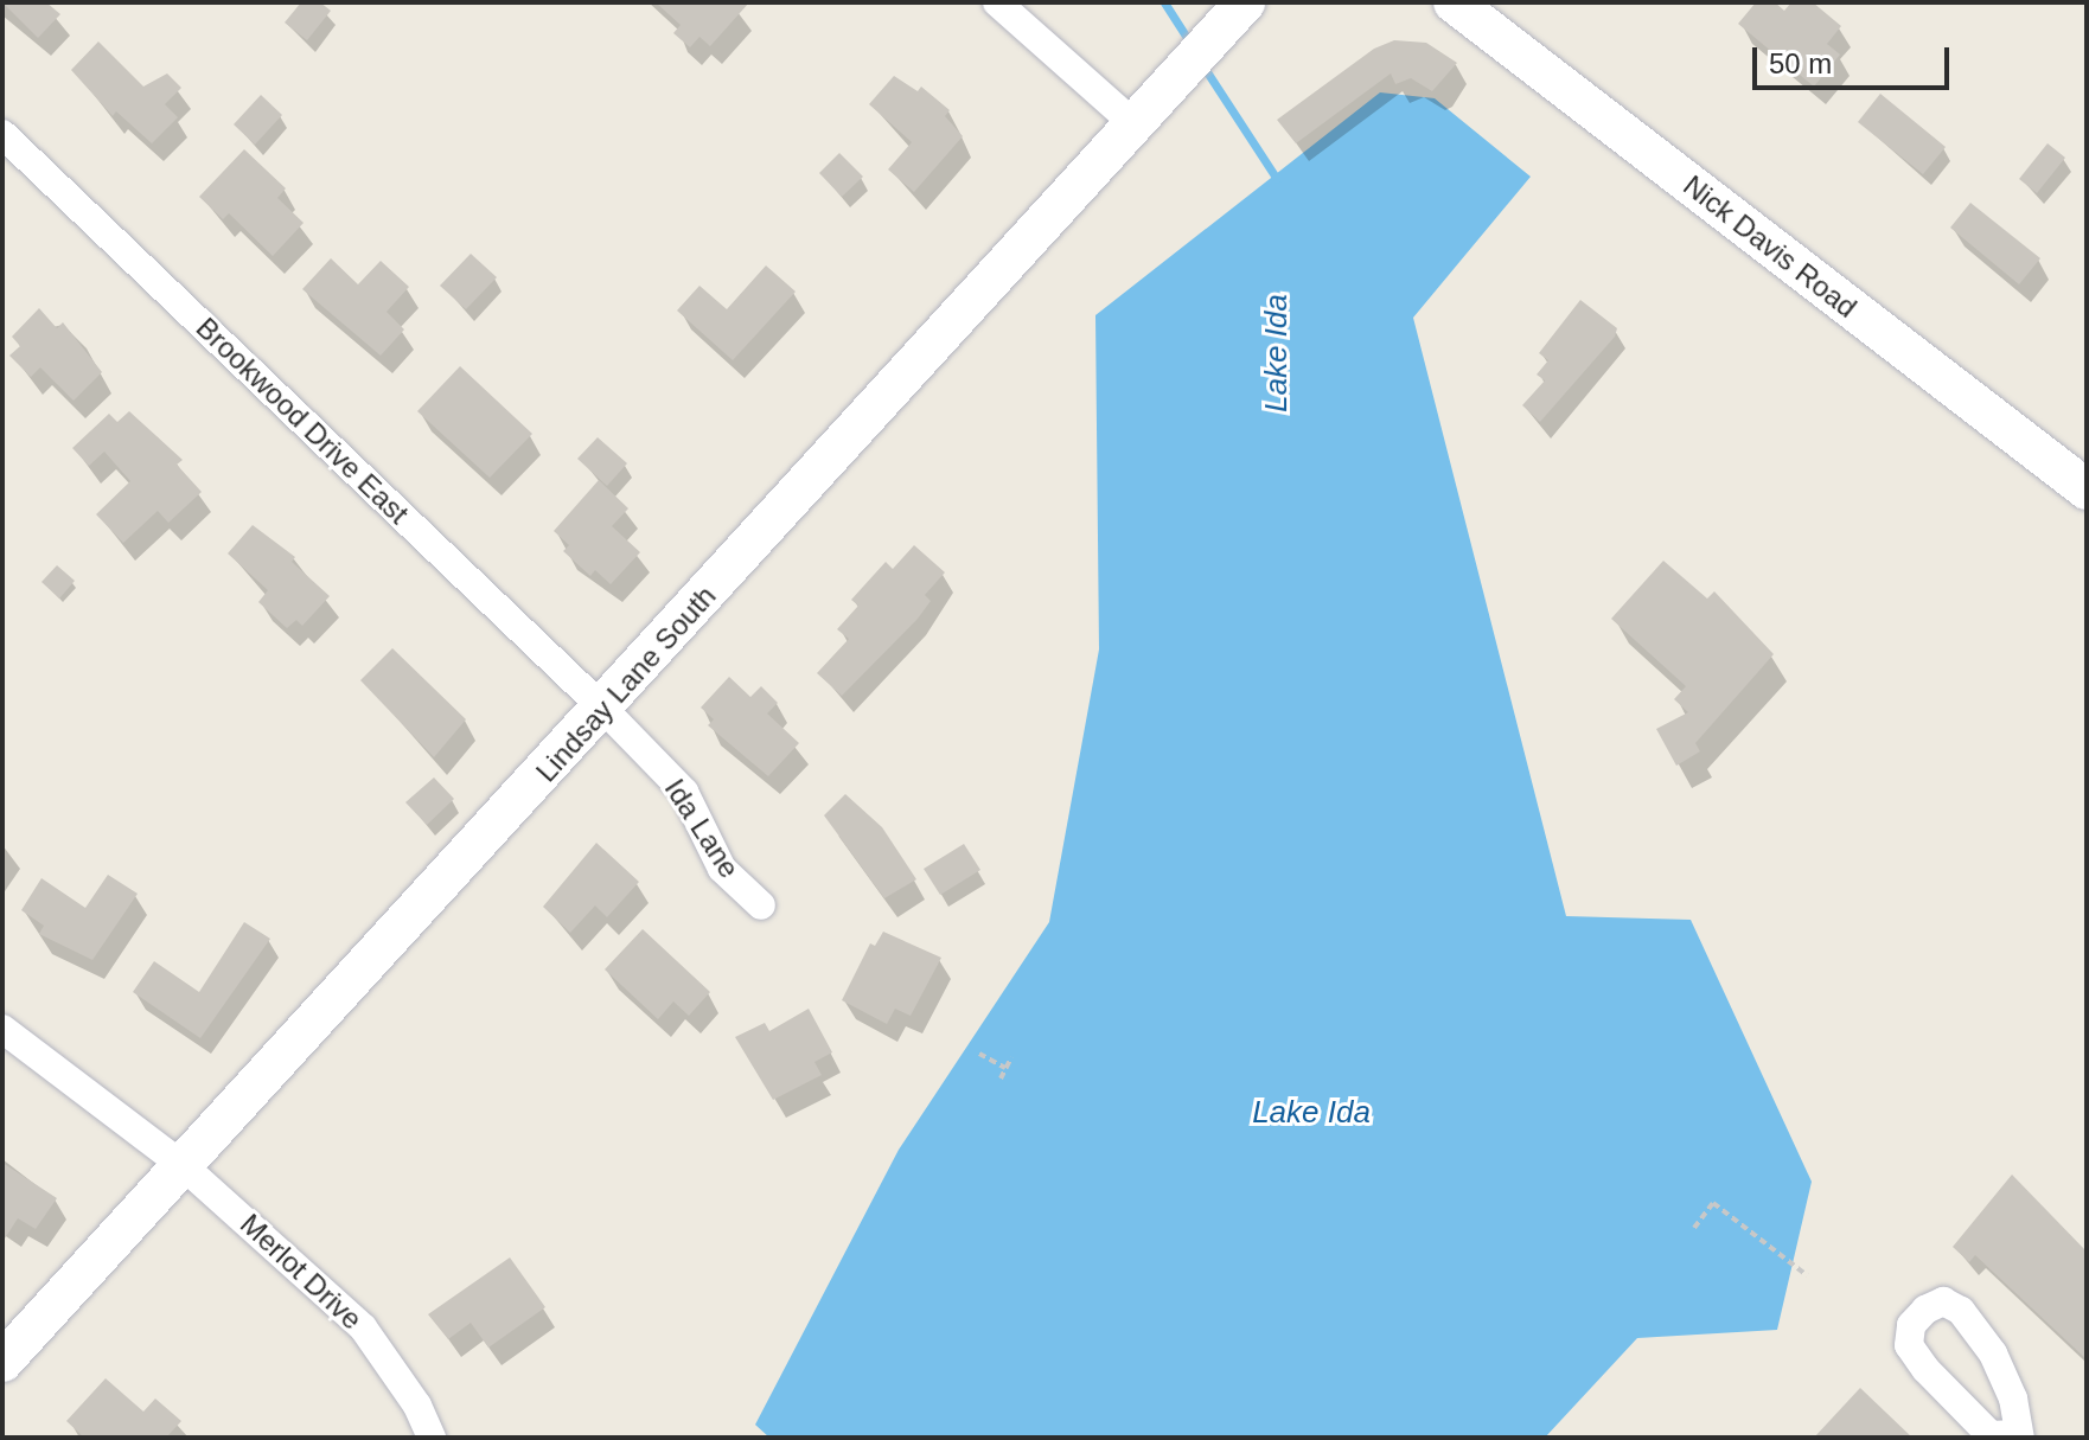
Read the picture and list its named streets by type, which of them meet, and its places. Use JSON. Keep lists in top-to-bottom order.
{
  "streets": {
    "street": [
      "Nick Davis Road",
      "Brookwood Drive East",
      "Lindsay Lane South",
      "Ida Lane",
      "Merlot Drive"
    ]
  },
  "crossings": [
    ["Brookwood Drive East", "Lindsay Lane South"],
    ["Brookwood Drive East", "Ida Lane"],
    ["Lindsay Lane South", "Ida Lane"],
    ["Lindsay Lane South", "Merlot Drive"]
  ],
  "water": ["Lake Ida"],
  "scale_bar": "50 m"
}
